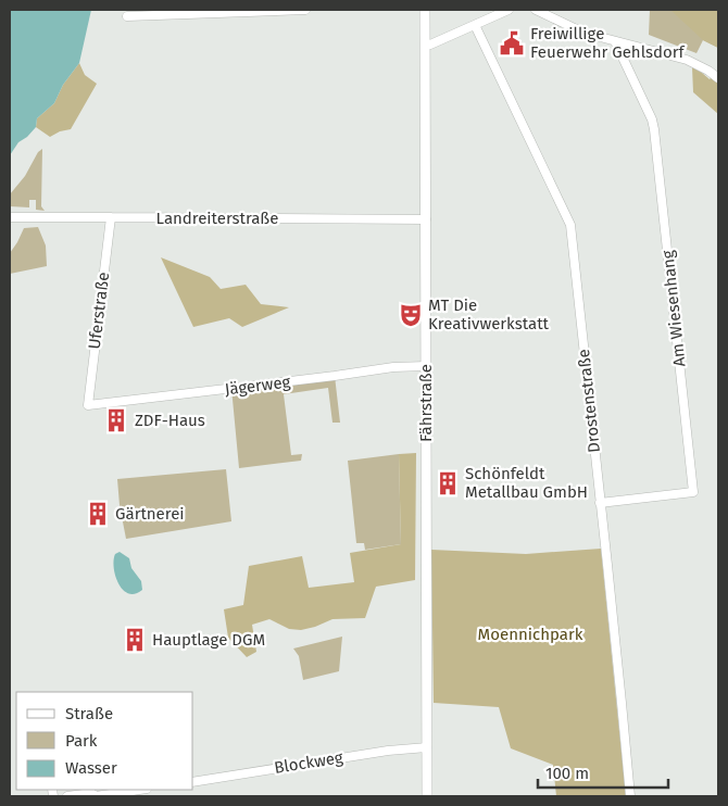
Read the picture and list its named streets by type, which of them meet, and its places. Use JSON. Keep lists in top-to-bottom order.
{
  "streets": {
    "street": [
      "Landreiterstraße",
      "Am Wiesenhang",
      "Uferstraße",
      "Jägerweg",
      "Drostenstraße",
      "Fährstraße",
      "Blockweg"
    ]
  },
  "crossings": [
    ["Landreiterstraße", "Uferstraße"],
    ["Landreiterstraße", "Fährstraße"],
    ["Am Wiesenhang", "Drostenstraße"],
    ["Uferstraße", "Jägerweg"],
    ["Jägerweg", "Fährstraße"],
    ["Fährstraße", "Blockweg"]
  ],
  "parks": ["Moennichpark"],
  "places": {
    "public building": ["Freiwillige Feuerwehr Gehlsdorf"],
    "theatre": ["MT Die Kreativwerkstatt"],
    "building": [
      "ZDF-Haus",
      "Schönfeldt Metallbau GmbH",
      "Gärtnerei",
      "Hauptlage DGM"
    ]
  },
  "legend": ["Straße", "Park", "Wasser"],
  "scale_bar": "100 m"
}
